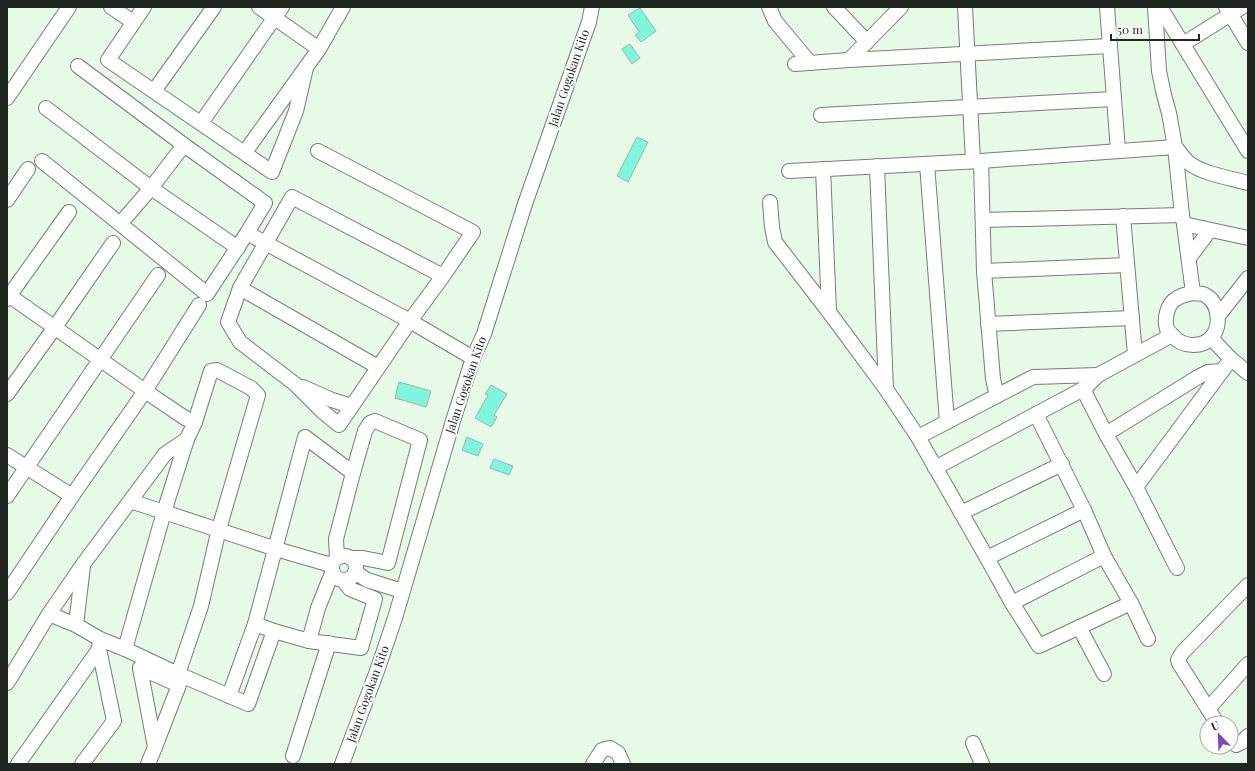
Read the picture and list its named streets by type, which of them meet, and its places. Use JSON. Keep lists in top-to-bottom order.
{
  "streets": {
    "street": ["Jalan Gogokan Kito"]
  },
  "scale_bar": "50 m",
  "north": "top left"
}
